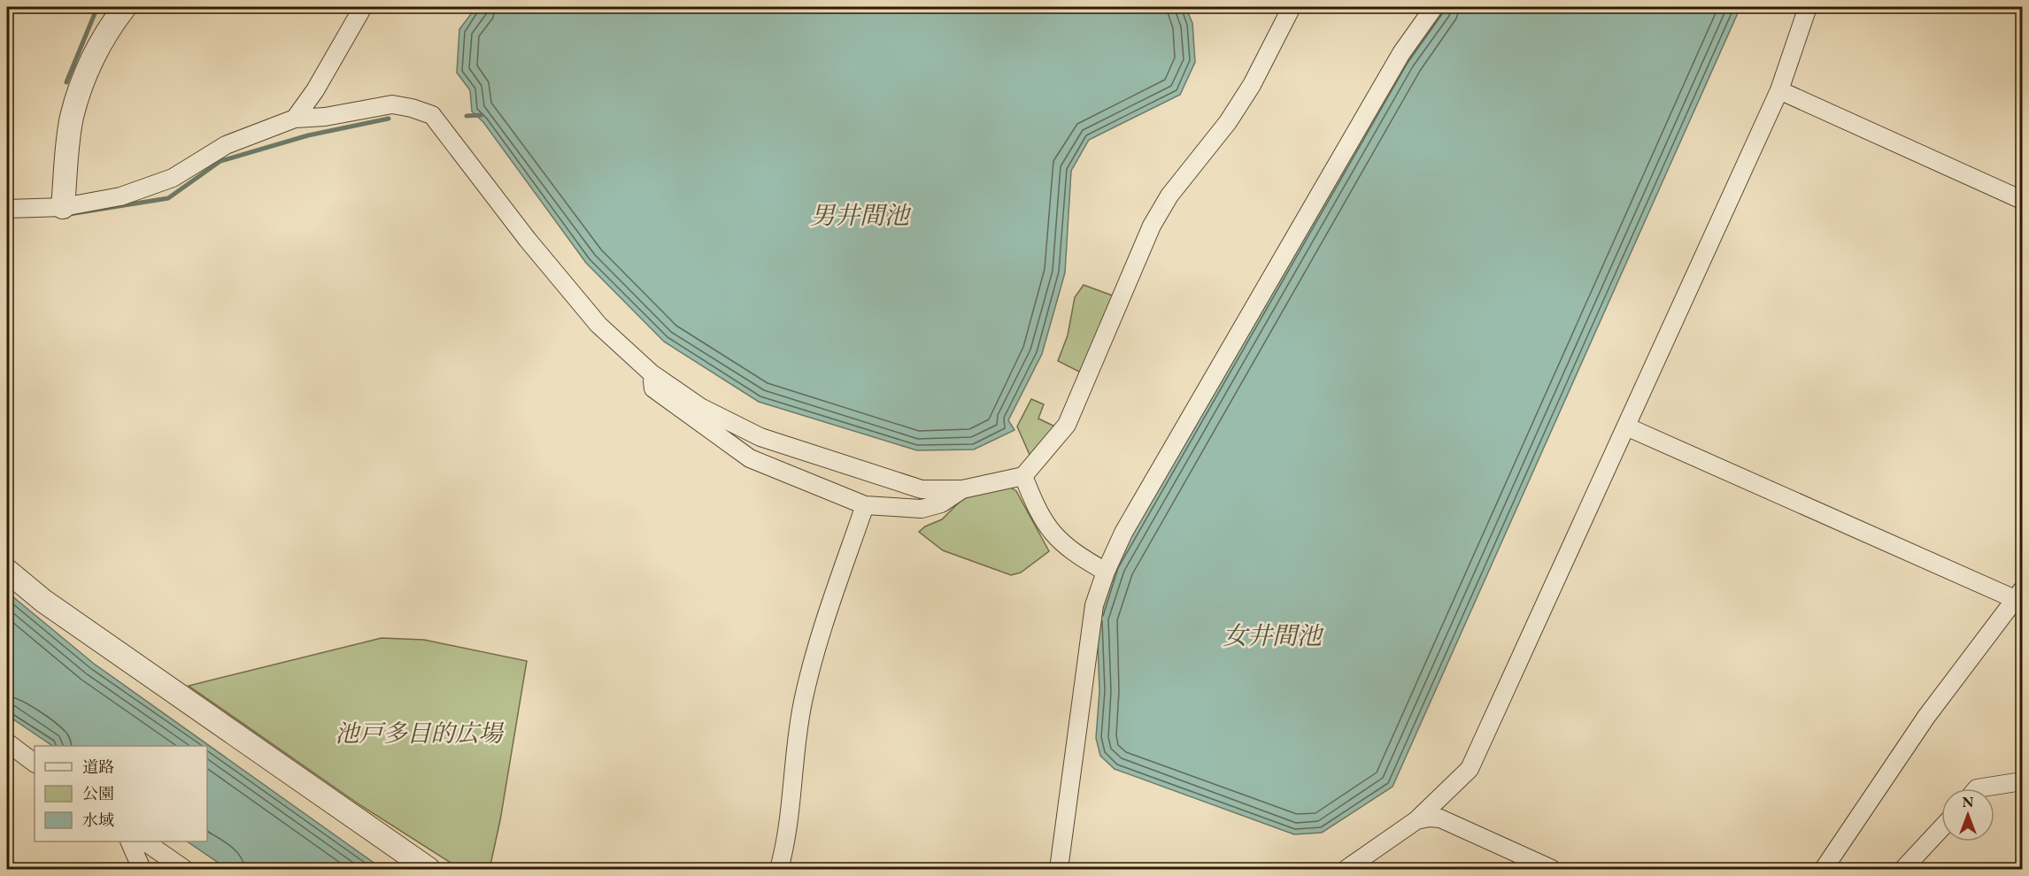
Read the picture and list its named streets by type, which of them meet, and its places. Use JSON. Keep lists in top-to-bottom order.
{
  "water": ["男井間池", "女井間池"],
  "parks": ["池戸多目的広場"],
  "legend": ["道路", "公園", "水域"],
  "north": "top"
}
